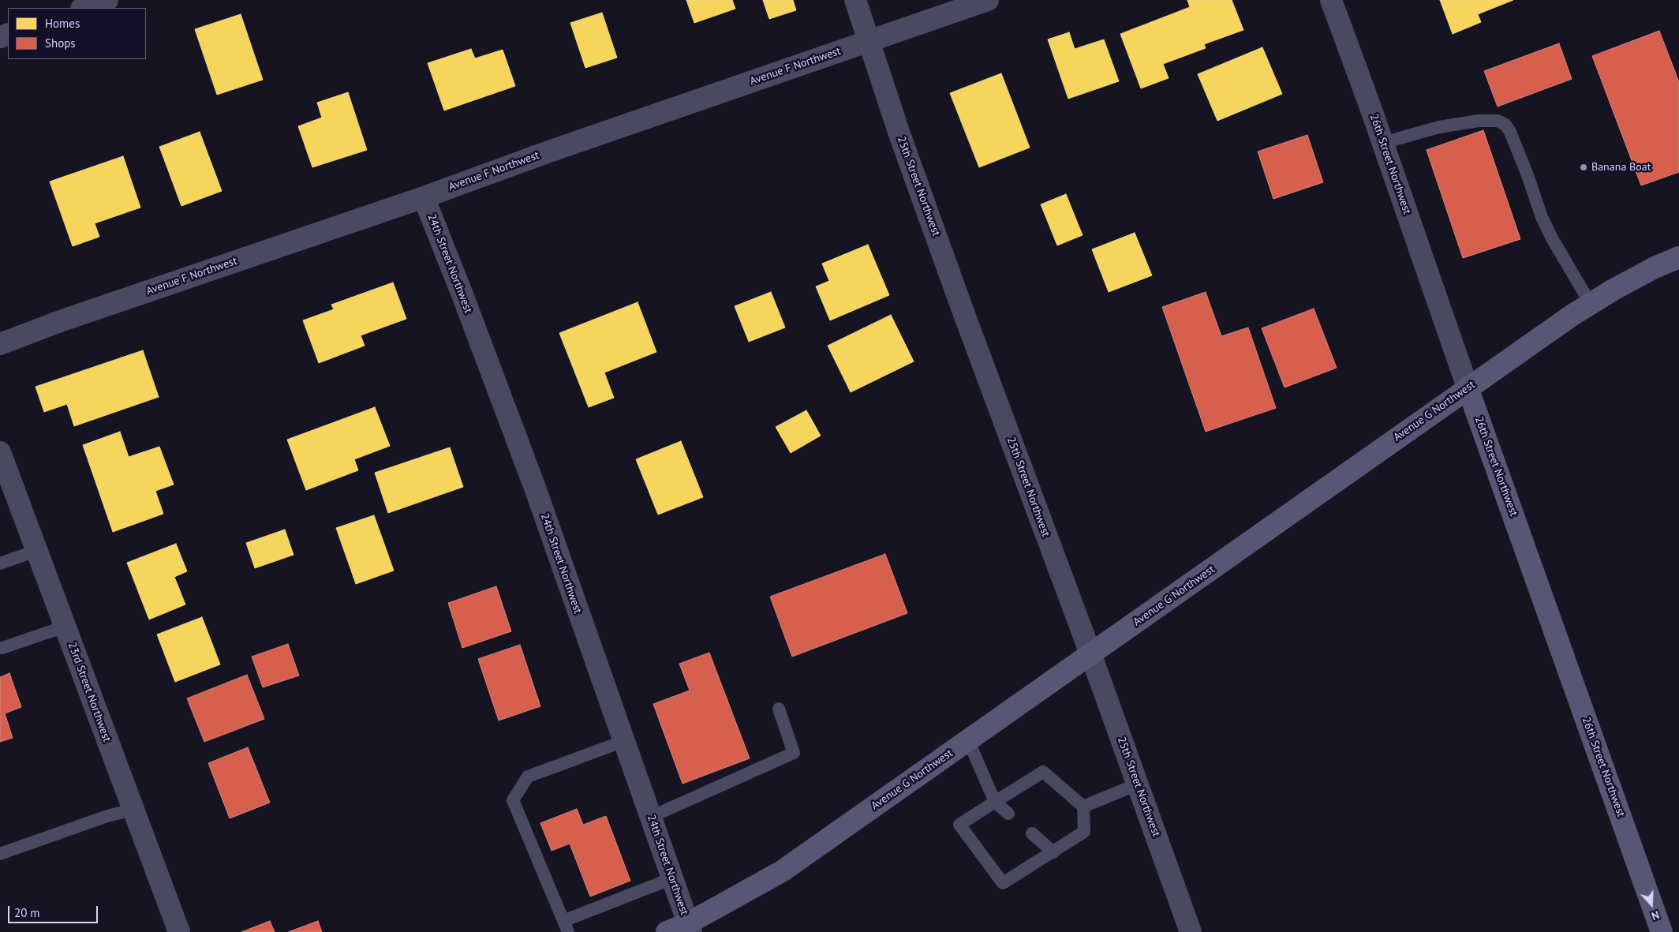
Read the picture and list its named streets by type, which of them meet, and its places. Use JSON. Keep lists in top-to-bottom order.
{
  "streets": {
    "main road": ["26th Street Northwest", "Avenue G Northwest"],
    "street": [
      "Avenue F Northwest",
      "25th Street Northwest",
      "24th Street Northwest",
      "23rd Street Northwest"
    ]
  },
  "crossings": [
    ["Avenue F Northwest", "25th Street Northwest"],
    ["Avenue F Northwest", "24th Street Northwest"],
    ["26th Street Northwest", "Avenue G Northwest"],
    ["25th Street Northwest", "Avenue G Northwest"],
    ["24th Street Northwest", "Avenue G Northwest"]
  ],
  "places": ["Banana Boat"],
  "legend": ["Homes", "Shops"],
  "scale_bar": "20 m",
  "north": "bottom"
}
